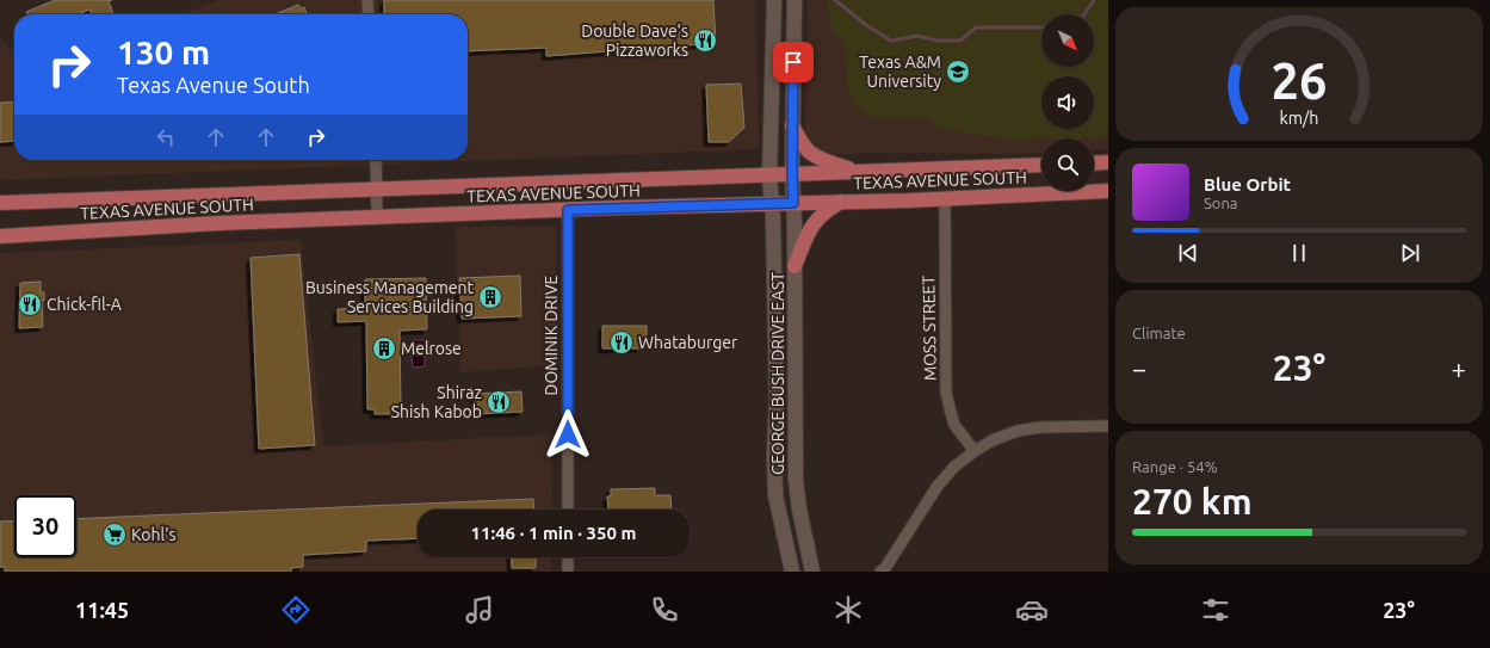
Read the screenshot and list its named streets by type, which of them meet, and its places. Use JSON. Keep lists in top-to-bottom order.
{
  "streets": {
    "main road": ["TEXAS AVENUE SOUTH"],
    "street": ["MOSS STREET", "DOMINIK DRIVE", "GEORGE BUSH DRIVE EAST"]
  },
  "crossings": [
    ["TEXAS AVENUE SOUTH", "MOSS STREET"],
    ["TEXAS AVENUE SOUTH", "DOMINIK DRIVE"],
    ["TEXAS AVENUE SOUTH", "GEORGE BUSH DRIVE EAST"]
  ],
  "places": {
    "restaurant": [
      "Double Dave's Pizzaworks",
      "Chick-fil-A",
      "Whataburger",
      "Shiraz Shish Kabob"
    ],
    "school or university": ["Texas A&M University"],
    "building": ["Business Management Services Building", "Melrose"],
    "supermarket": ["Kohl's"]
  },
  "north": "bottom right",
  "page": {
    "turn": ["130 m", "Texas Avenue South"],
    "song": ["Blue Orbit", "Sona"],
    "tile": [
      "Climate",
      ["Range · 54%", "270 km"]
    ],
    "heat": ["−", "23°", "+"],
    "limit": "30",
    "trip": "11:46 · 1 min · 350 m",
    "tabs": ["11:45", "23°"],
    "gauge": ["26", "km/h"]
  }
}
